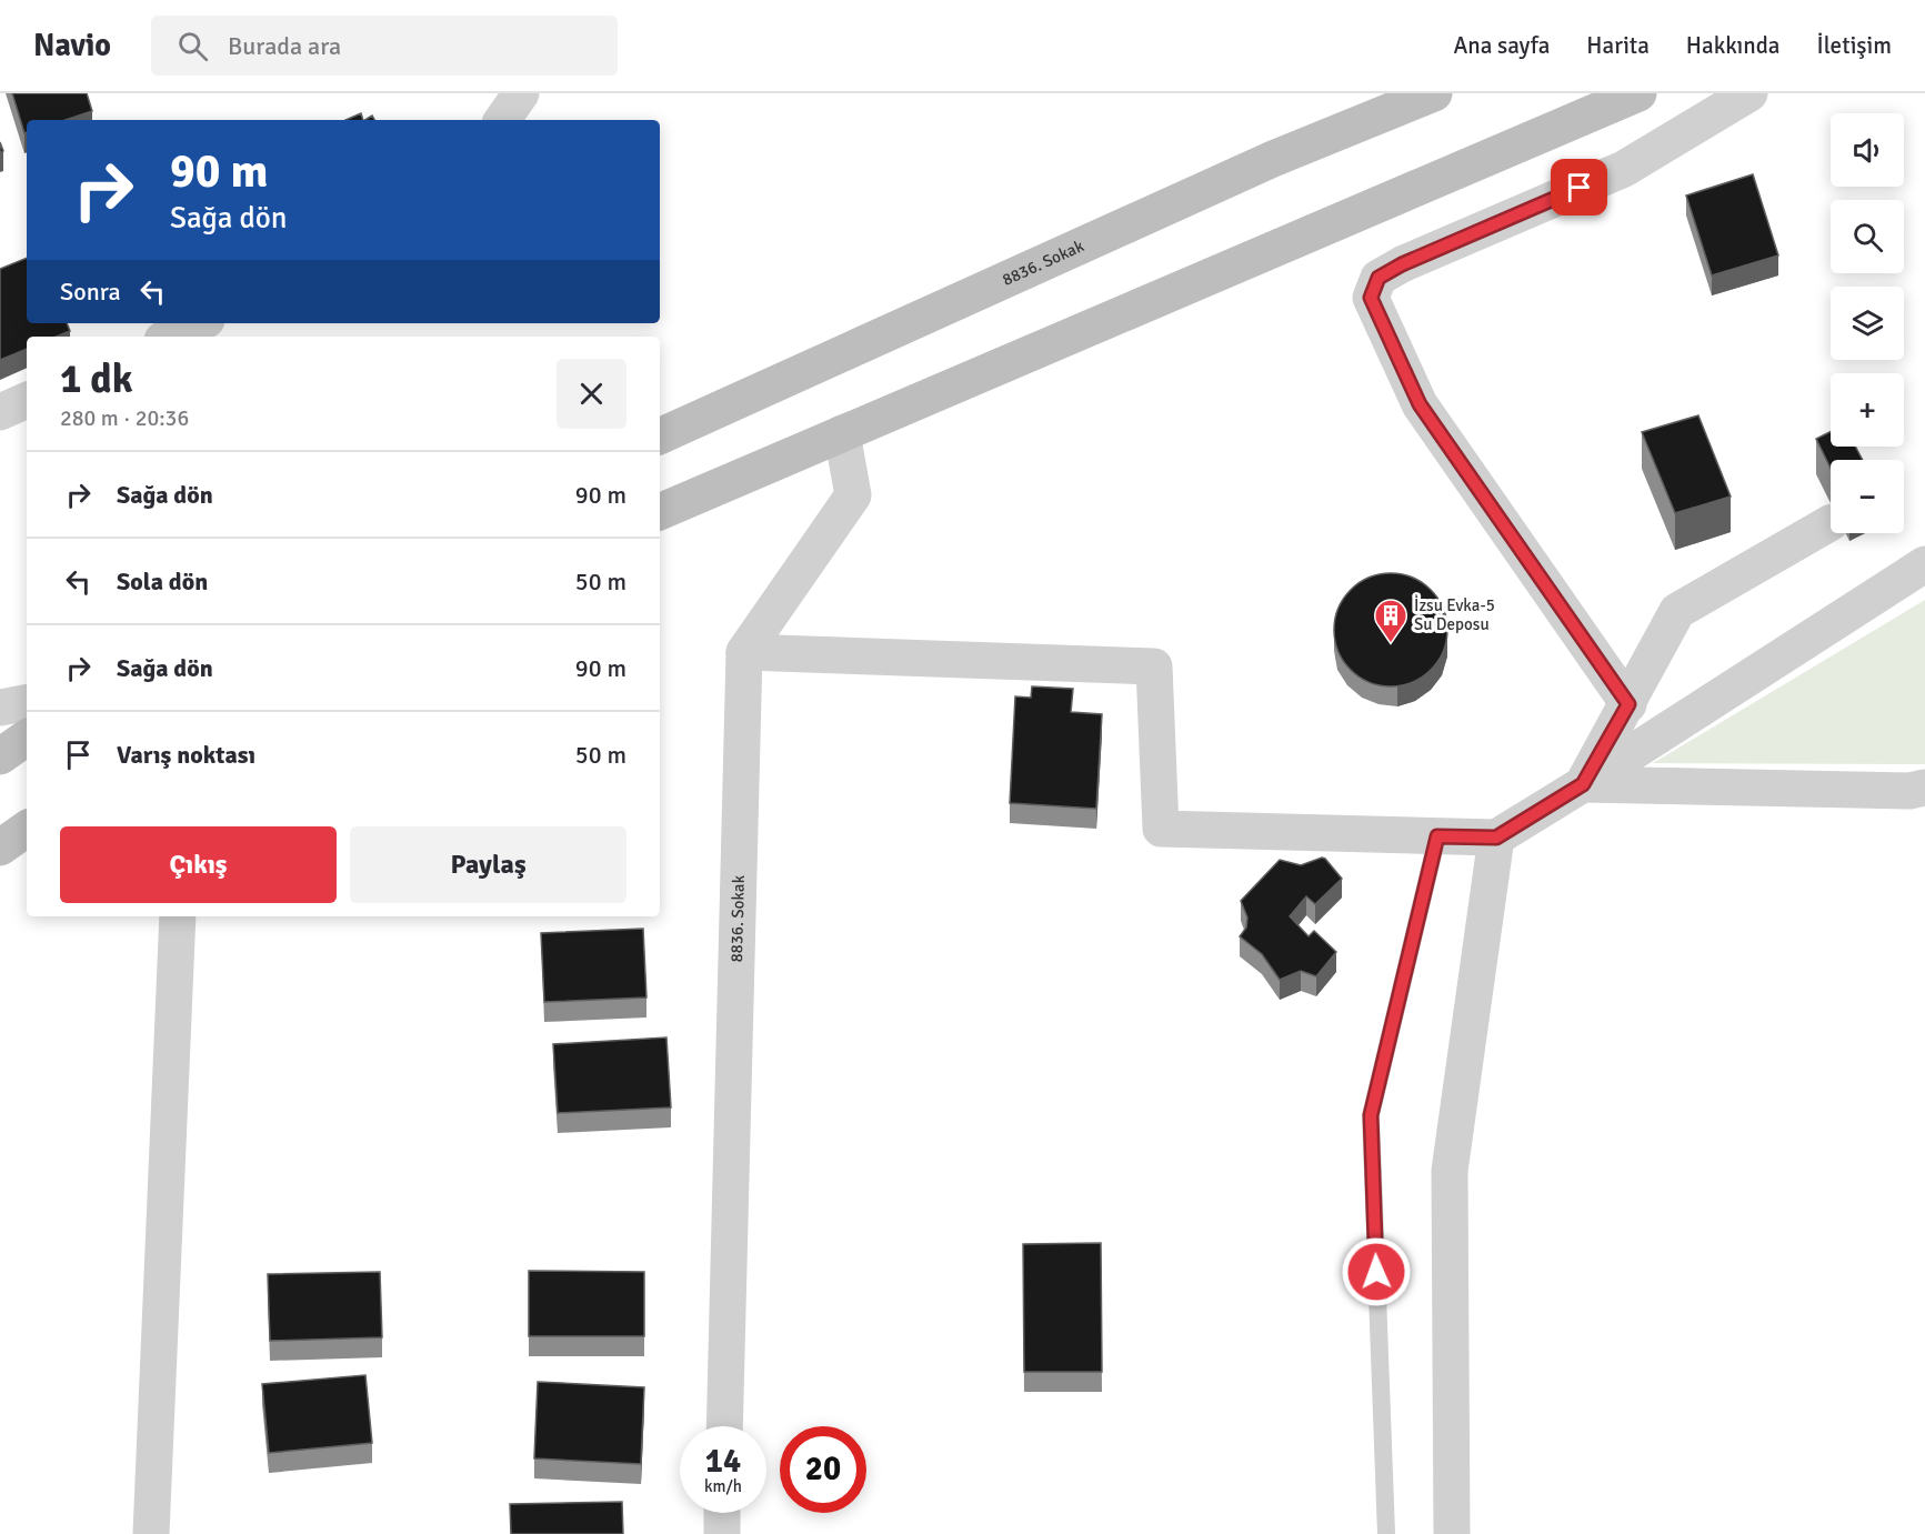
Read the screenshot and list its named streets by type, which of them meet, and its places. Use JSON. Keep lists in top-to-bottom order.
{
  "streets": {
    "street": ["8836. Sokak"]
  },
  "places": {
    "building": ["İzsu Evka-5 Su Deposu"]
  },
  "page": {
    "header": "Navio",
    "search": "Burada ara",
    "nav": [
      "Ana sayfa",
      "Harita",
      "Hakkında",
      "İletişim"
    ],
    "map_buttons": ["+", "−"],
    "turn": ["90 m", "Sağa dön"],
    "then": "Sonra",
    "heading": ["1 dk", "280 m · 20:36"],
    "list": [
      {
        "name": "Sağa dön",
        "value": "90 m"
      },
      {
        "name": "Sola dön",
        "value": "50 m"
      },
      {
        "name": "Sağa dön",
        "value": "90 m"
      },
      {
        "name": "Varış noktası",
        "value": "50 m"
      }
    ],
    "buttons": ["Çıkış", "Paylaş"],
    "speed": "14 km/h",
    "limit": "20"
  }
}
